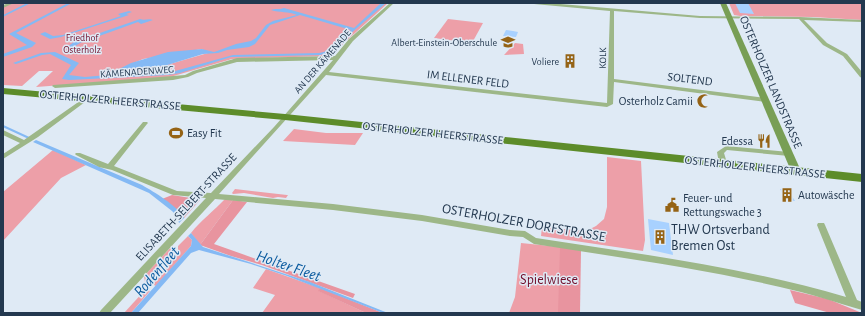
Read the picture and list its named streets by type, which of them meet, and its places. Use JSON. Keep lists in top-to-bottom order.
{
  "streets": {
    "main road": ["OSTERHOLZER LANDSTRASSE", "OSTERHOLZER HEERSTRASSE"],
    "street": [
      "KOLK",
      "AN DER KÄMENADE",
      "KÄMENADENWEG",
      "IM ELLENER FELD",
      "SOLTEND",
      "ELISABETH-SELBERT-STRASSE",
      "OSTERHOLZER DORFSTRASSE"
    ]
  },
  "crossings": [
    ["KOLK", "IM ELLENER FELD"],
    ["KOLK", "SOLTEND"],
    ["AN DER KÄMENADE", "KÄMENADENWEG"],
    ["AN DER KÄMENADE", "IM ELLENER FELD"],
    ["AN DER KÄMENADE", "OSTERHOLZER HEERSTRASSE"],
    ["AN DER KÄMENADE", "ELISABETH-SELBERT-STRASSE"],
    ["SOLTEND", "OSTERHOLZER LANDSTRASSE"],
    ["OSTERHOLZER LANDSTRASSE", "OSTERHOLZER HEERSTRASSE"],
    ["OSTERHOLZER HEERSTRASSE", "ELISABETH-SELBERT-STRASSE"],
    ["ELISABETH-SELBERT-STRASSE", "OSTERHOLZER DORFSTRASSE"]
  ],
  "water": ["Holter Fleet", "Rodenfleet"],
  "parks": ["Friedhof Osterholz", "Spielwiese"],
  "places": {
    "school or university": ["Albert-Einstein-Oberschule"],
    "building": ["Voliere", "Autowäsche", "THW Ortsverband Bremen Ost"],
    "mosque": ["Osterholz Camii"],
    "sports": ["Easy Fit"],
    "restaurant": ["Edessa"],
    "public building": ["Feuer- und Rettungswache 3"]
  }
}
